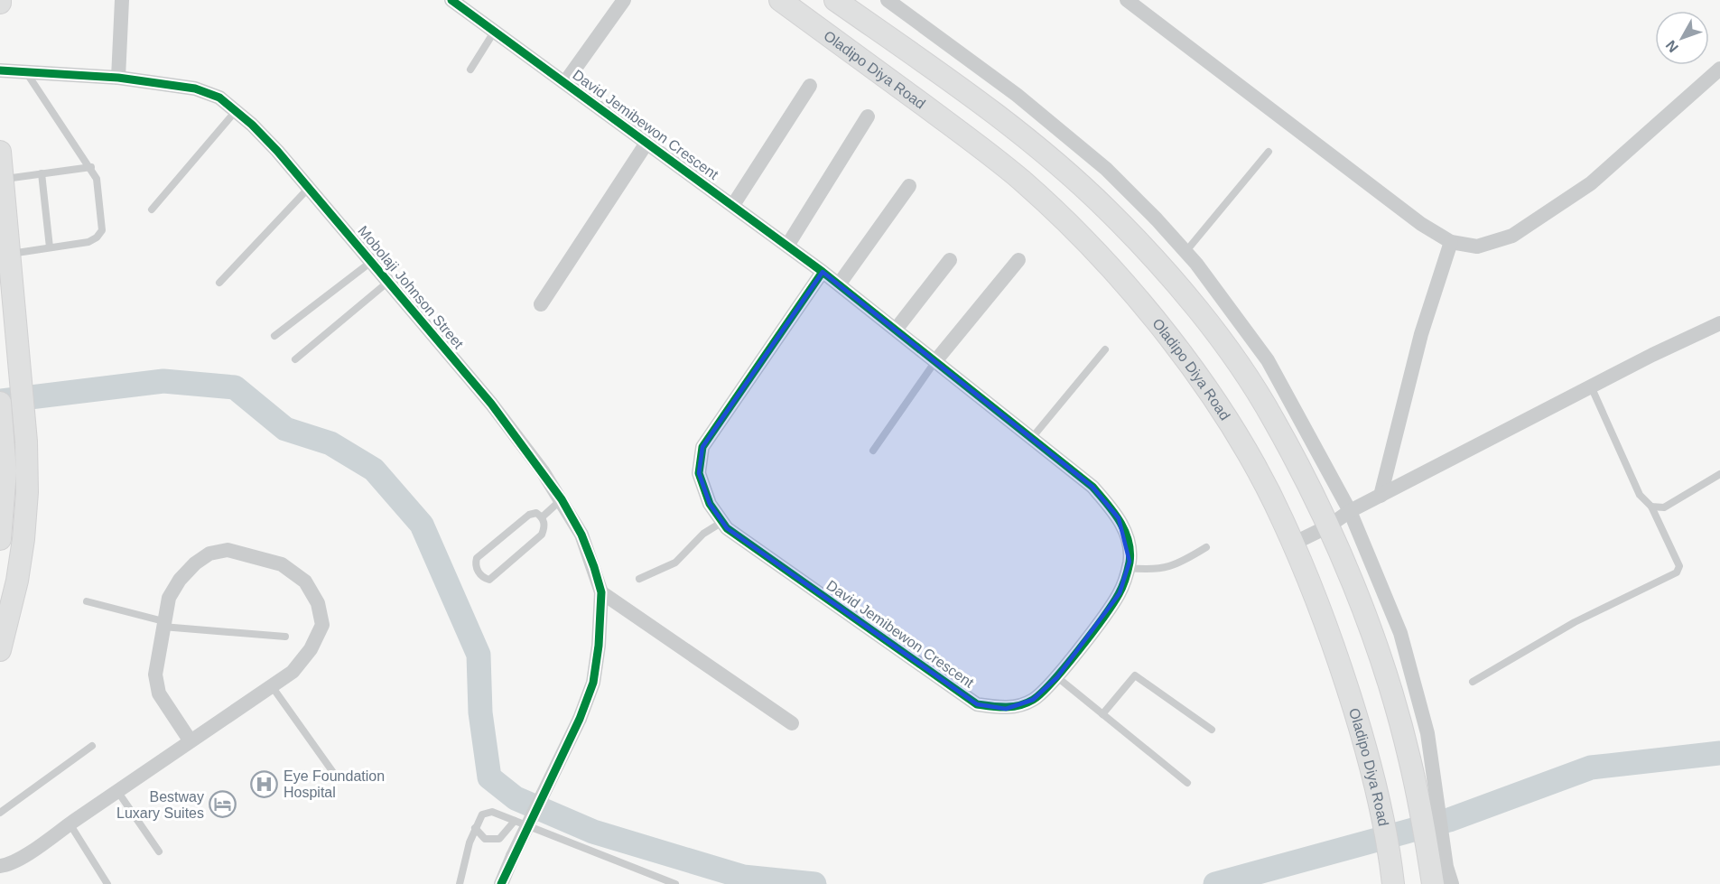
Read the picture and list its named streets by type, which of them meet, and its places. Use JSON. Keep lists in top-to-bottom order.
{
  "streets": {
    "main road": ["Oladipo Diya Road"],
    "street": ["David Jemibewon Crescent", "Mobolaji Johnson Street"]
  },
  "places": {
    "hospital": ["Eye Foundation Hospital"],
    "hotel": ["Bestway Luxary Suites"]
  },
  "north": "bottom left"
}
